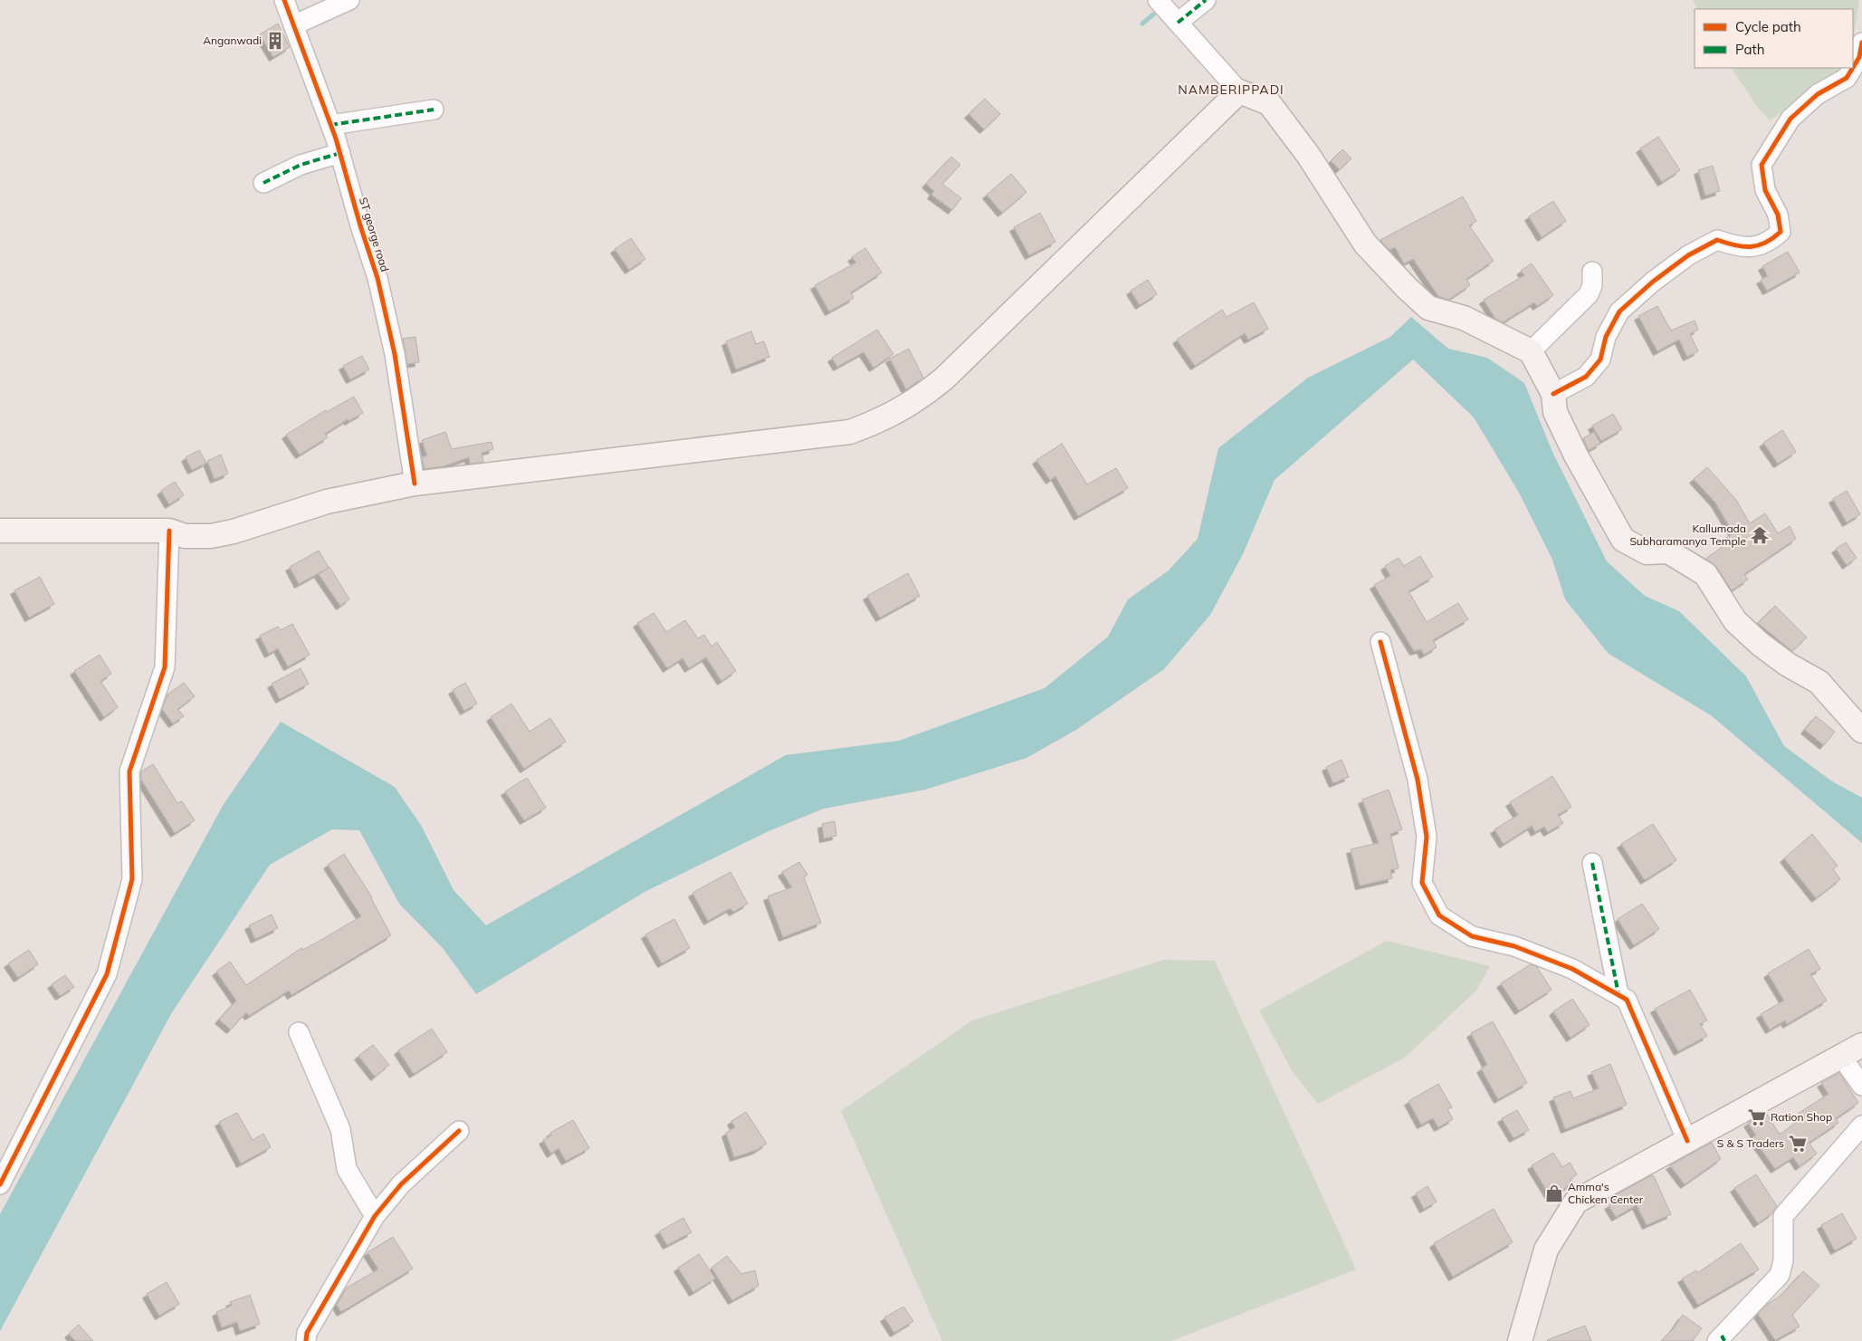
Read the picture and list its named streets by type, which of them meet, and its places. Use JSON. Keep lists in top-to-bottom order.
{
  "streets": {
    "street": ["ST george road"]
  },
  "districts": ["NAMBERIPPADI"],
  "places": {
    "building": ["Anganwadi"],
    "temple": ["Kallumada Subharamanya Temple"],
    "supermarket": ["Ration Shop", "S & S Traders"],
    "shop": ["Amma's Chicken Center"]
  },
  "legend": ["Cycle path", "Path"]
}
